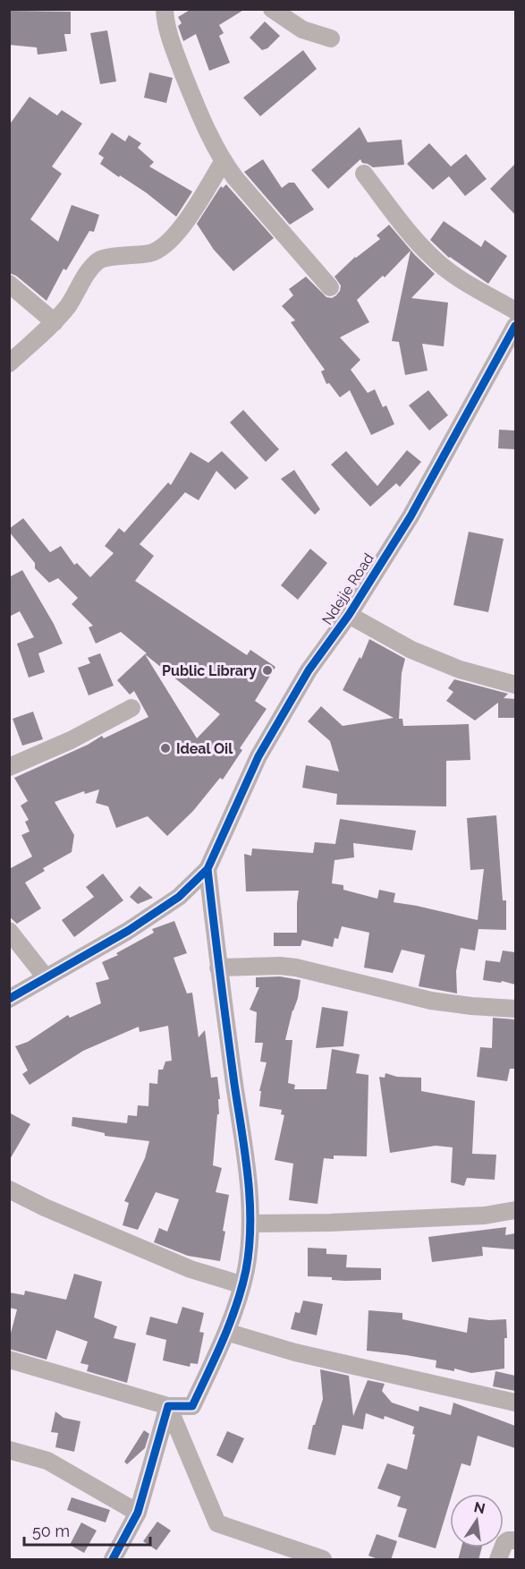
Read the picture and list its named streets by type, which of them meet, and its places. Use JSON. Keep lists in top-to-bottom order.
{
  "streets": {
    "street": ["Ndejje Road"]
  },
  "places": ["Public Library", "Ideal Oil"],
  "scale_bar": "50 m",
  "north": "top"
}
